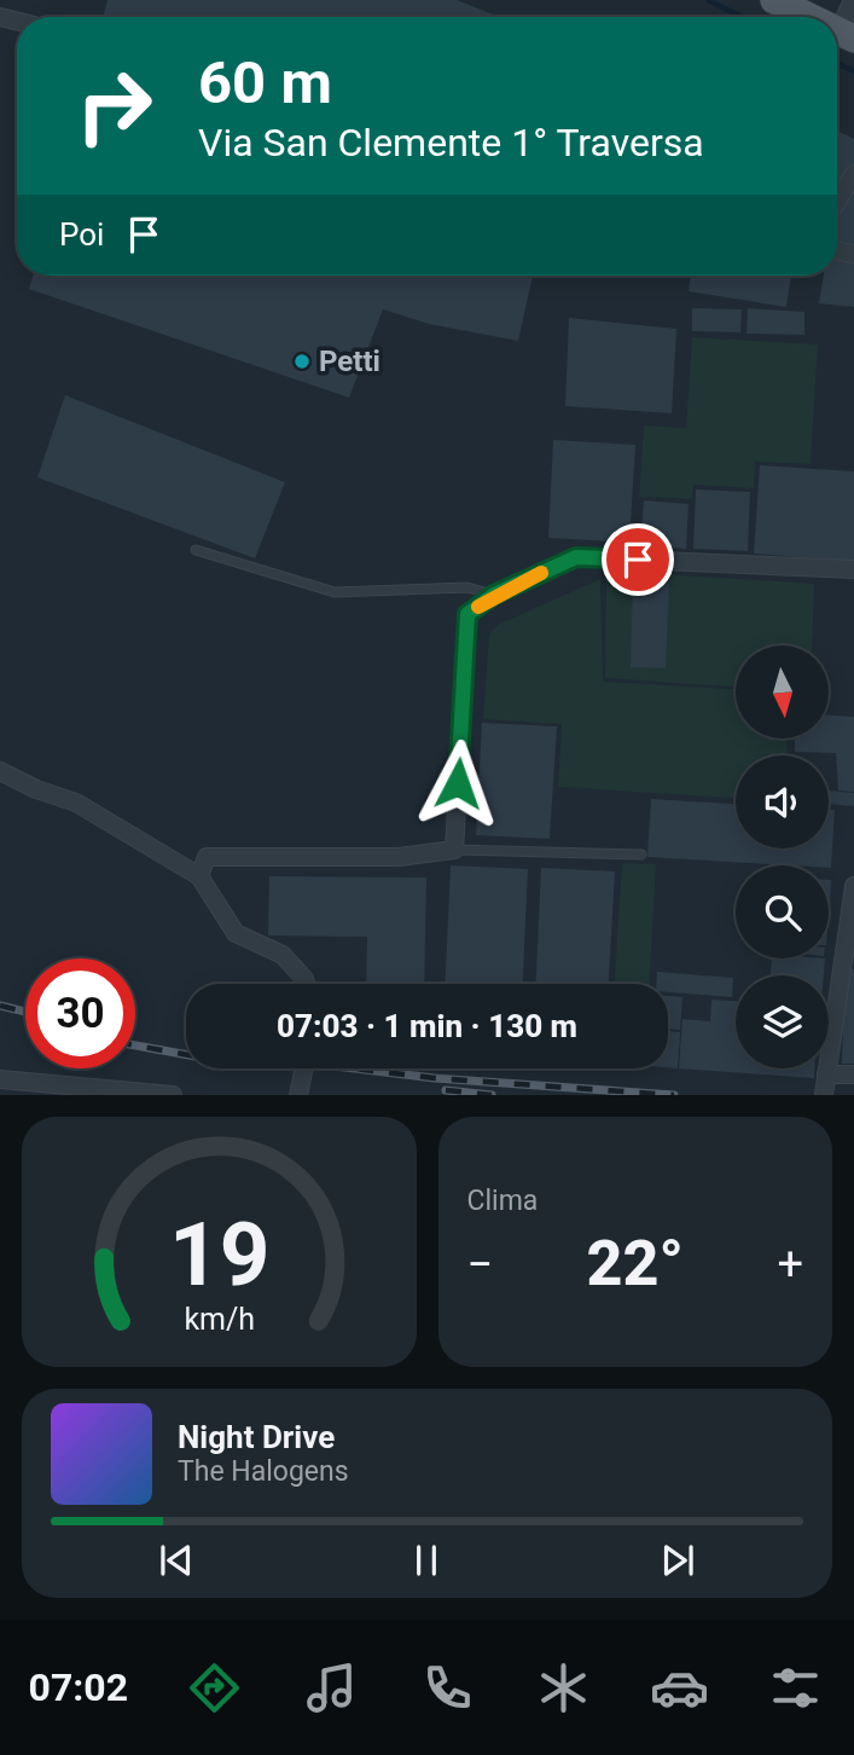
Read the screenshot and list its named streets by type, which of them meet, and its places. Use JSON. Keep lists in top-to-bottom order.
{
  "places": ["Petti"],
  "north": "bottom",
  "page": {
    "turn": ["60 m", "Via San Clemente 1° Traversa"],
    "then": "Poi",
    "limit": "30",
    "trip": "07:03 · 1 min · 130 m",
    "tile": "Clima",
    "heat": ["−", "22°", "+"],
    "song": ["Night Drive", "The Halogens"],
    "tabs": "07:02",
    "gauge": ["19", "km/h"]
  }
}
